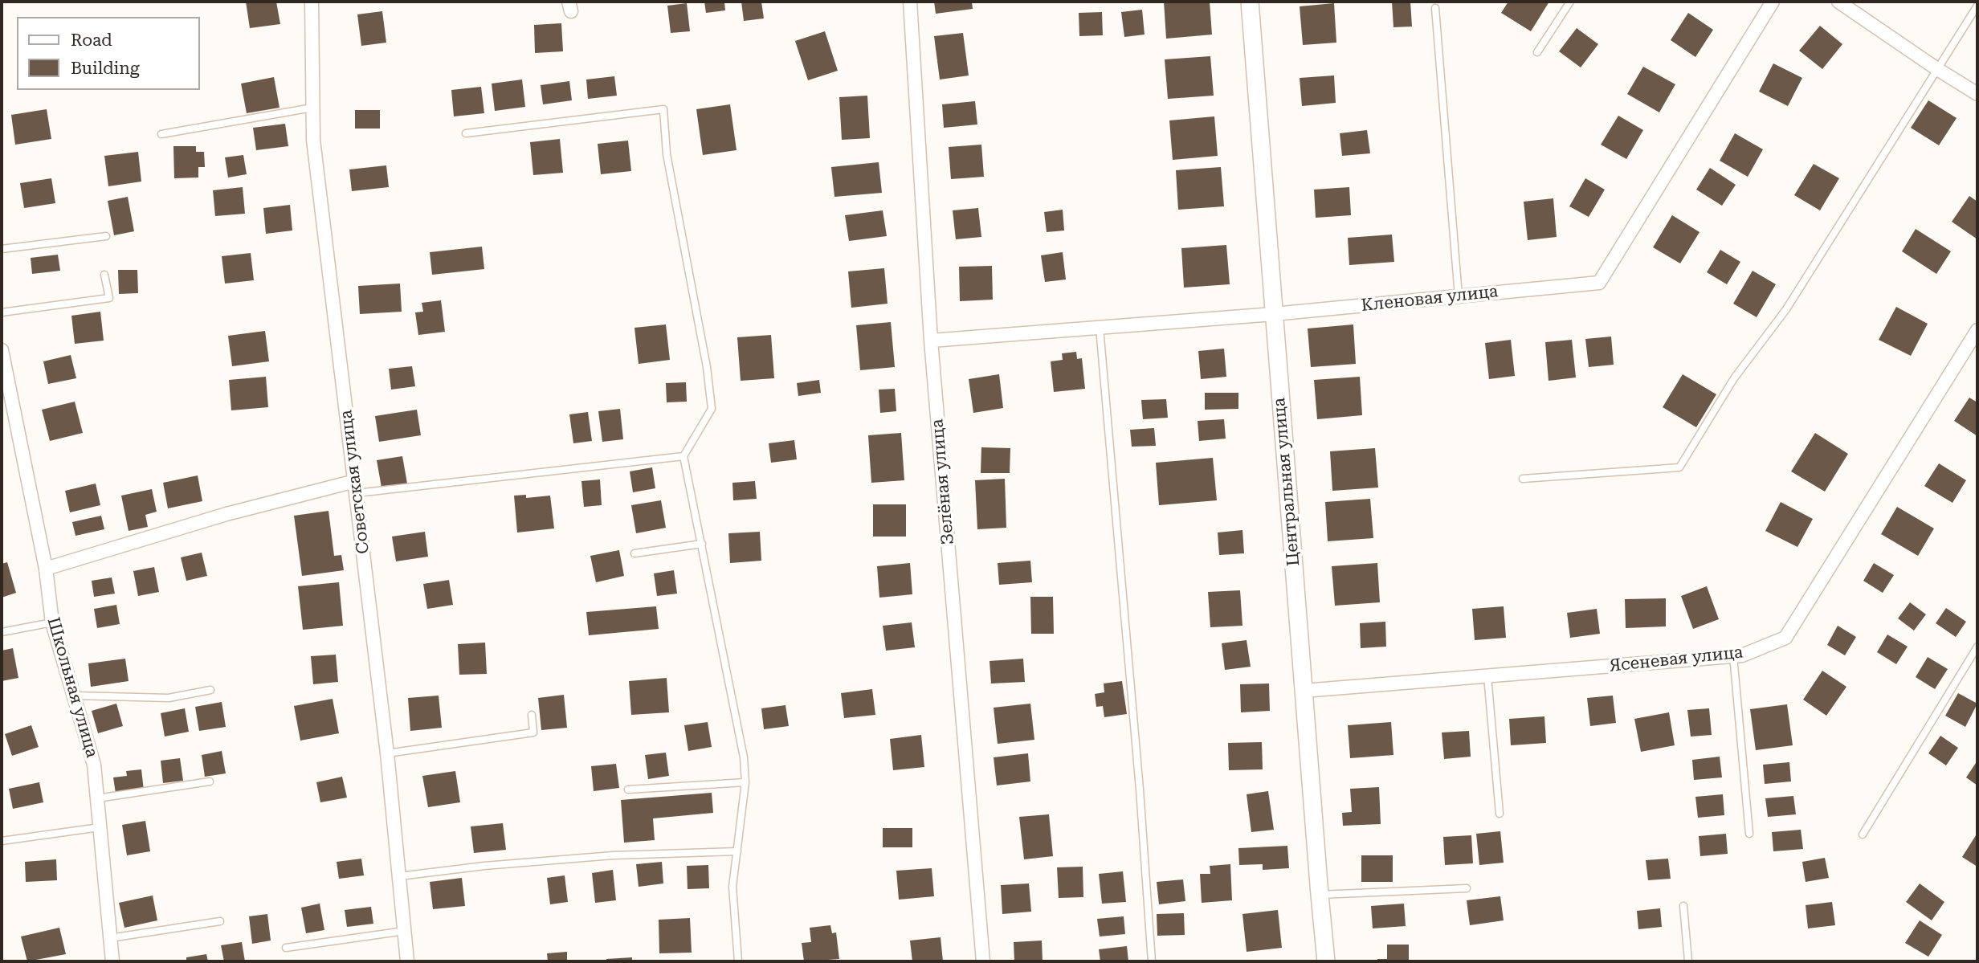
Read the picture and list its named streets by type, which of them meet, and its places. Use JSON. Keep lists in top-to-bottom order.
{
  "streets": {
    "street": [
      "Кленовая улица",
      "Советская улица",
      "Зелёная улица",
      "Центральная улица",
      "Ясеневая улица",
      "Школьная улица"
    ]
  },
  "crossings": [
    ["Кленовая улица", "Зелёная улица"],
    ["Кленовая улица", "Центральная улица"],
    ["Центральная улица", "Ясеневая улица"]
  ],
  "legend": ["Road", "Building"]
}
